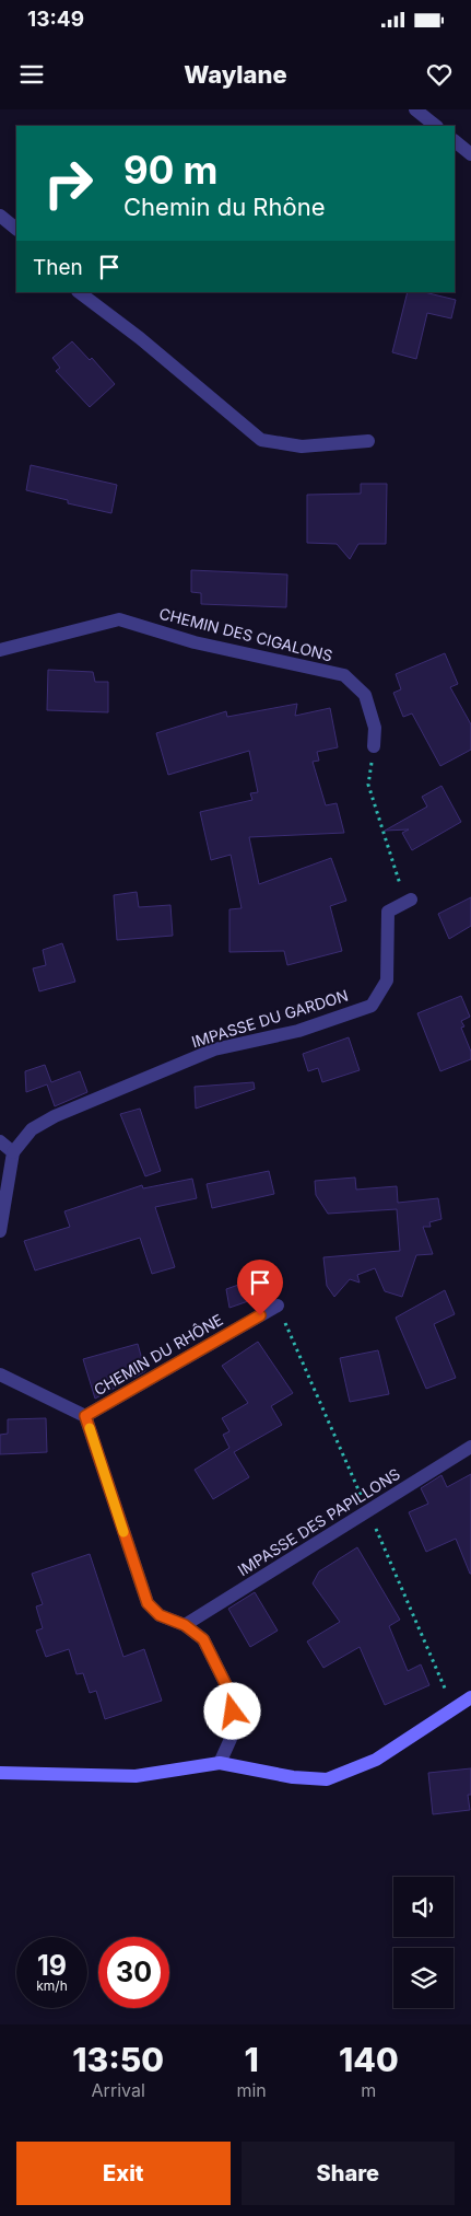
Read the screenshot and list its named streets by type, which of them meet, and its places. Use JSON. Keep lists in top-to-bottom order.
{
  "streets": {
    "street": [
      "CHEMIN DES CIGALONS",
      "IMPASSE DU GARDON",
      "CHEMIN DU RHÔNE",
      "IMPASSE DES PAPILLONS"
    ]
  },
  "page": {
    "status": "13:49",
    "header": "Waylane",
    "turn": ["90 m", "Chemin du Rhône"],
    "then": "Then",
    "speed": "19 km/h",
    "limit": "30",
    "eta": [
      "13:50",
      "Arrival",
      "1",
      "min",
      "140",
      "m"
    ],
    "buttons": ["Exit", "Share"]
  }
}
